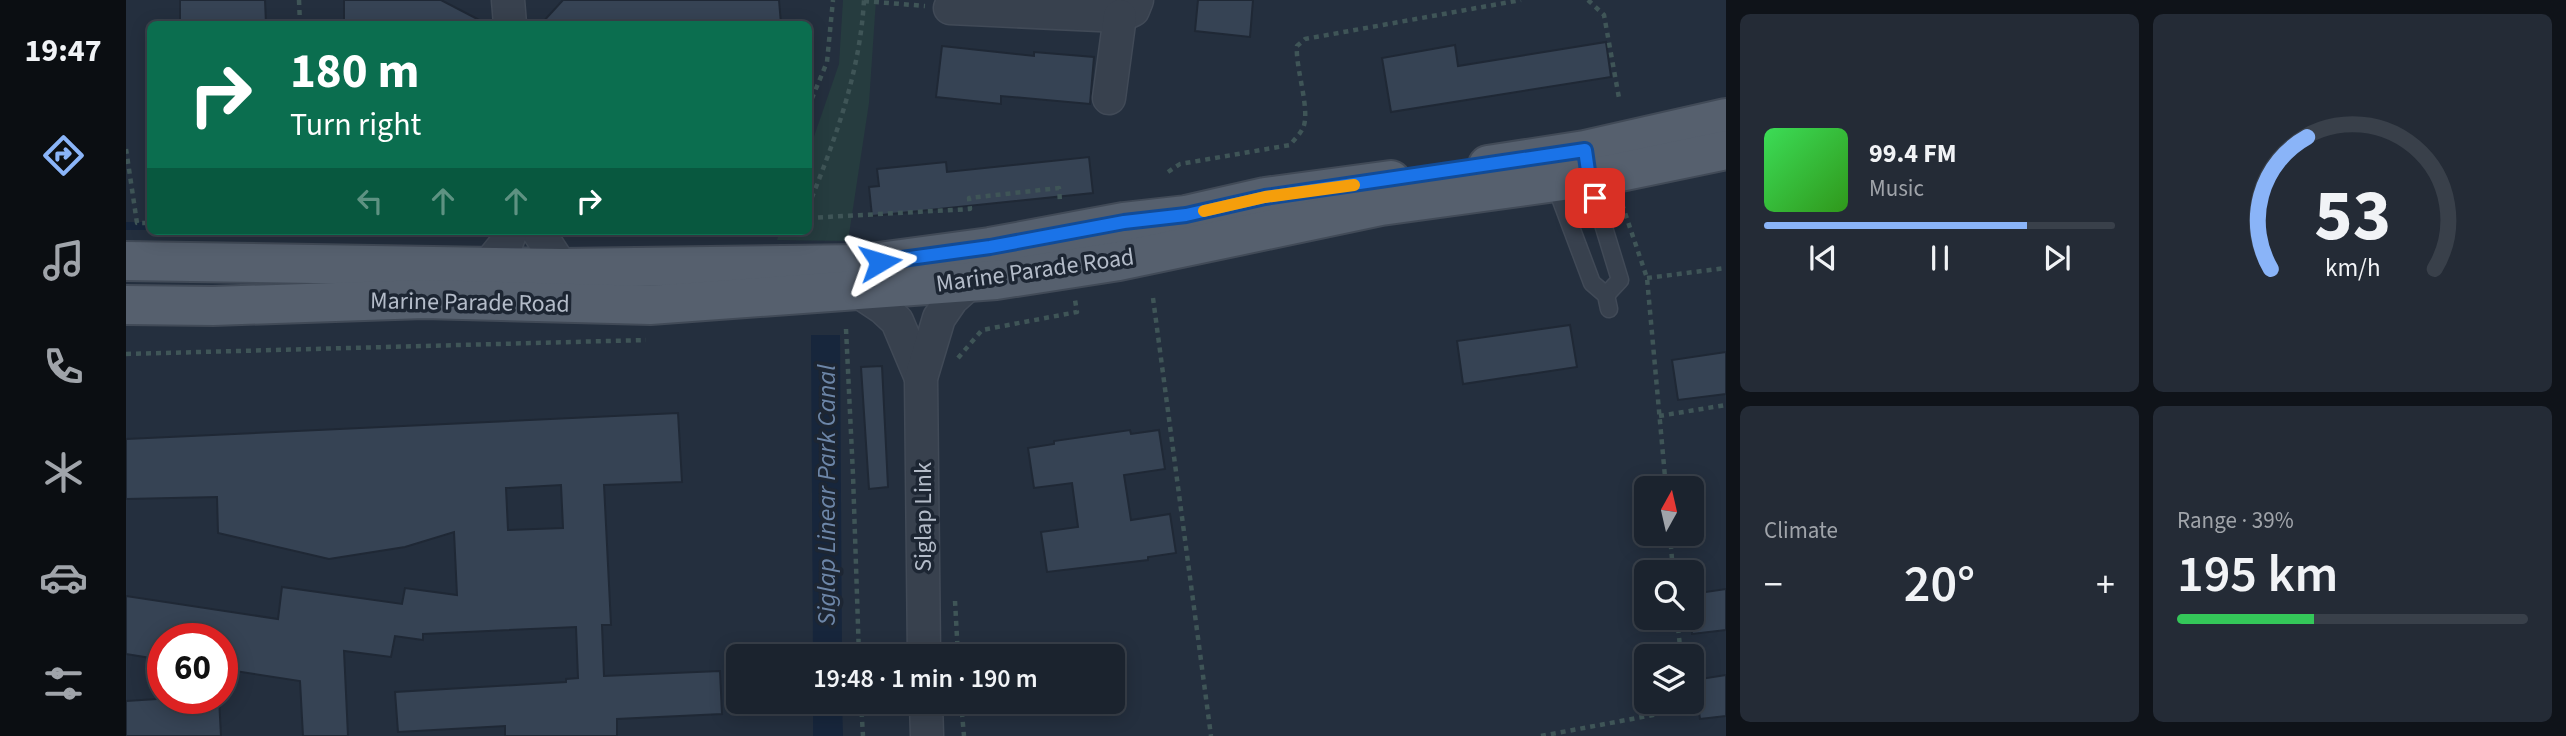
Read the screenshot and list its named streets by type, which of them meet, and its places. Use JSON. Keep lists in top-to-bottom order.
{
  "streets": {
    "main road": ["Marine Parade Road"],
    "street": ["Siglap Link"]
  },
  "crossings": [
    ["Marine Parade Road", "Siglap Link"]
  ],
  "water": ["Siglap Linear Park Canal"],
  "north": "top",
  "page": {
    "tabs": "19:47",
    "turn": ["180 m", "Turn right"],
    "song": ["99.4 FM", "Music"],
    "tile": [
      "Climate",
      ["Range · 39%", "195 km"]
    ],
    "heat": ["−", "20°", "+"],
    "limit": "60",
    "trip": "19:48 · 1 min · 190 m",
    "gauge": ["53", "km/h"]
  }
}
